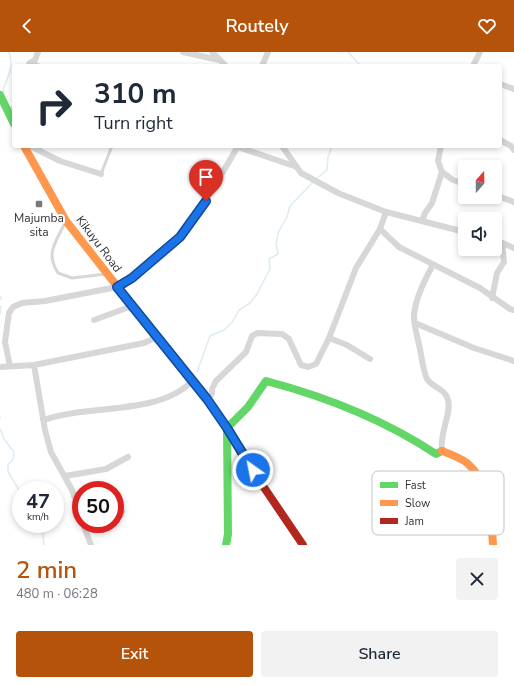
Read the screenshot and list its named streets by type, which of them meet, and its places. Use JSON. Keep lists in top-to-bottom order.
{
  "streets": {
    "main road": ["Kikuyu Road"]
  },
  "places": {
    "transit": ["Majumba sita"]
  },
  "legend": ["Fast", "Slow", "Jam"],
  "north": "top",
  "page": {
    "header": "Routely",
    "turn": ["310 m", "Turn right"],
    "speed": "47 km/h",
    "limit": "50",
    "heading": ["2 min", "480 m · 06:28"],
    "buttons": ["Exit", "Share"]
  }
}
